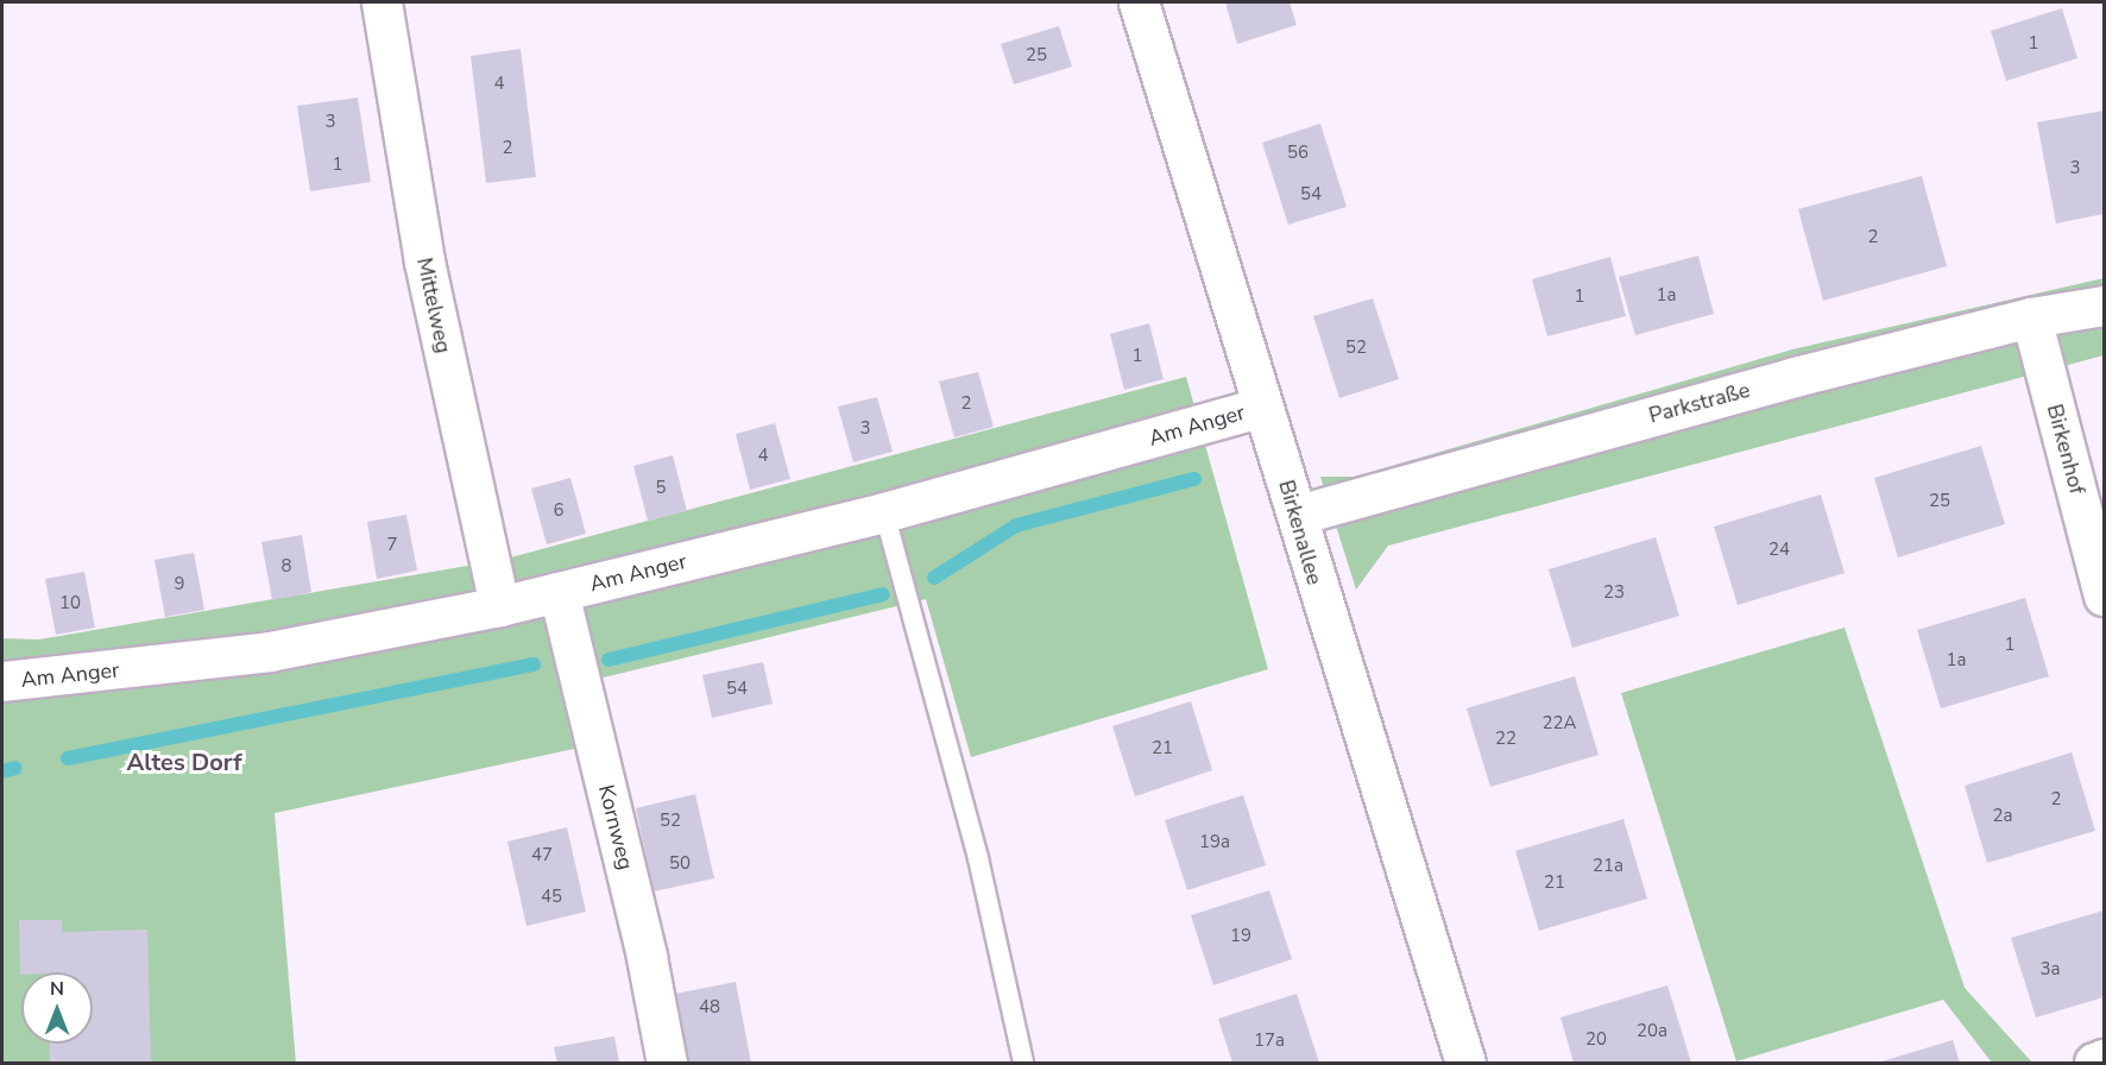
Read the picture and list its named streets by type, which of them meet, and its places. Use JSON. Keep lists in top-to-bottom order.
{
  "streets": {
    "street": [
      "Mittelweg",
      "Parkstraße",
      "Am Anger",
      "Birkenhof",
      "Birkenallee",
      "Kornweg"
    ]
  },
  "crossings": [
    ["Mittelweg", "Am Anger"],
    ["Parkstraße", "Birkenhof"],
    ["Parkstraße", "Birkenallee"],
    ["Am Anger", "Birkenallee"],
    ["Am Anger", "Kornweg"]
  ],
  "districts": ["Altes Dorf"],
  "house_numbers": [
    "1",
    "25",
    "4",
    "3",
    "2",
    "56",
    "1",
    "3",
    "54",
    "2",
    "1a",
    "1",
    "52",
    "1",
    "2",
    "3",
    "4",
    "5",
    "25",
    "6",
    "7",
    "24",
    "8",
    "9",
    "23",
    "10",
    "1",
    "1a",
    "54",
    "22A",
    "22",
    "21",
    "2",
    "2a",
    "52",
    "19a",
    "47",
    "50",
    "21a",
    "21",
    "45",
    "19",
    "3a",
    "48",
    "20a",
    "20",
    "17a"
  ],
  "north": "top"
}
